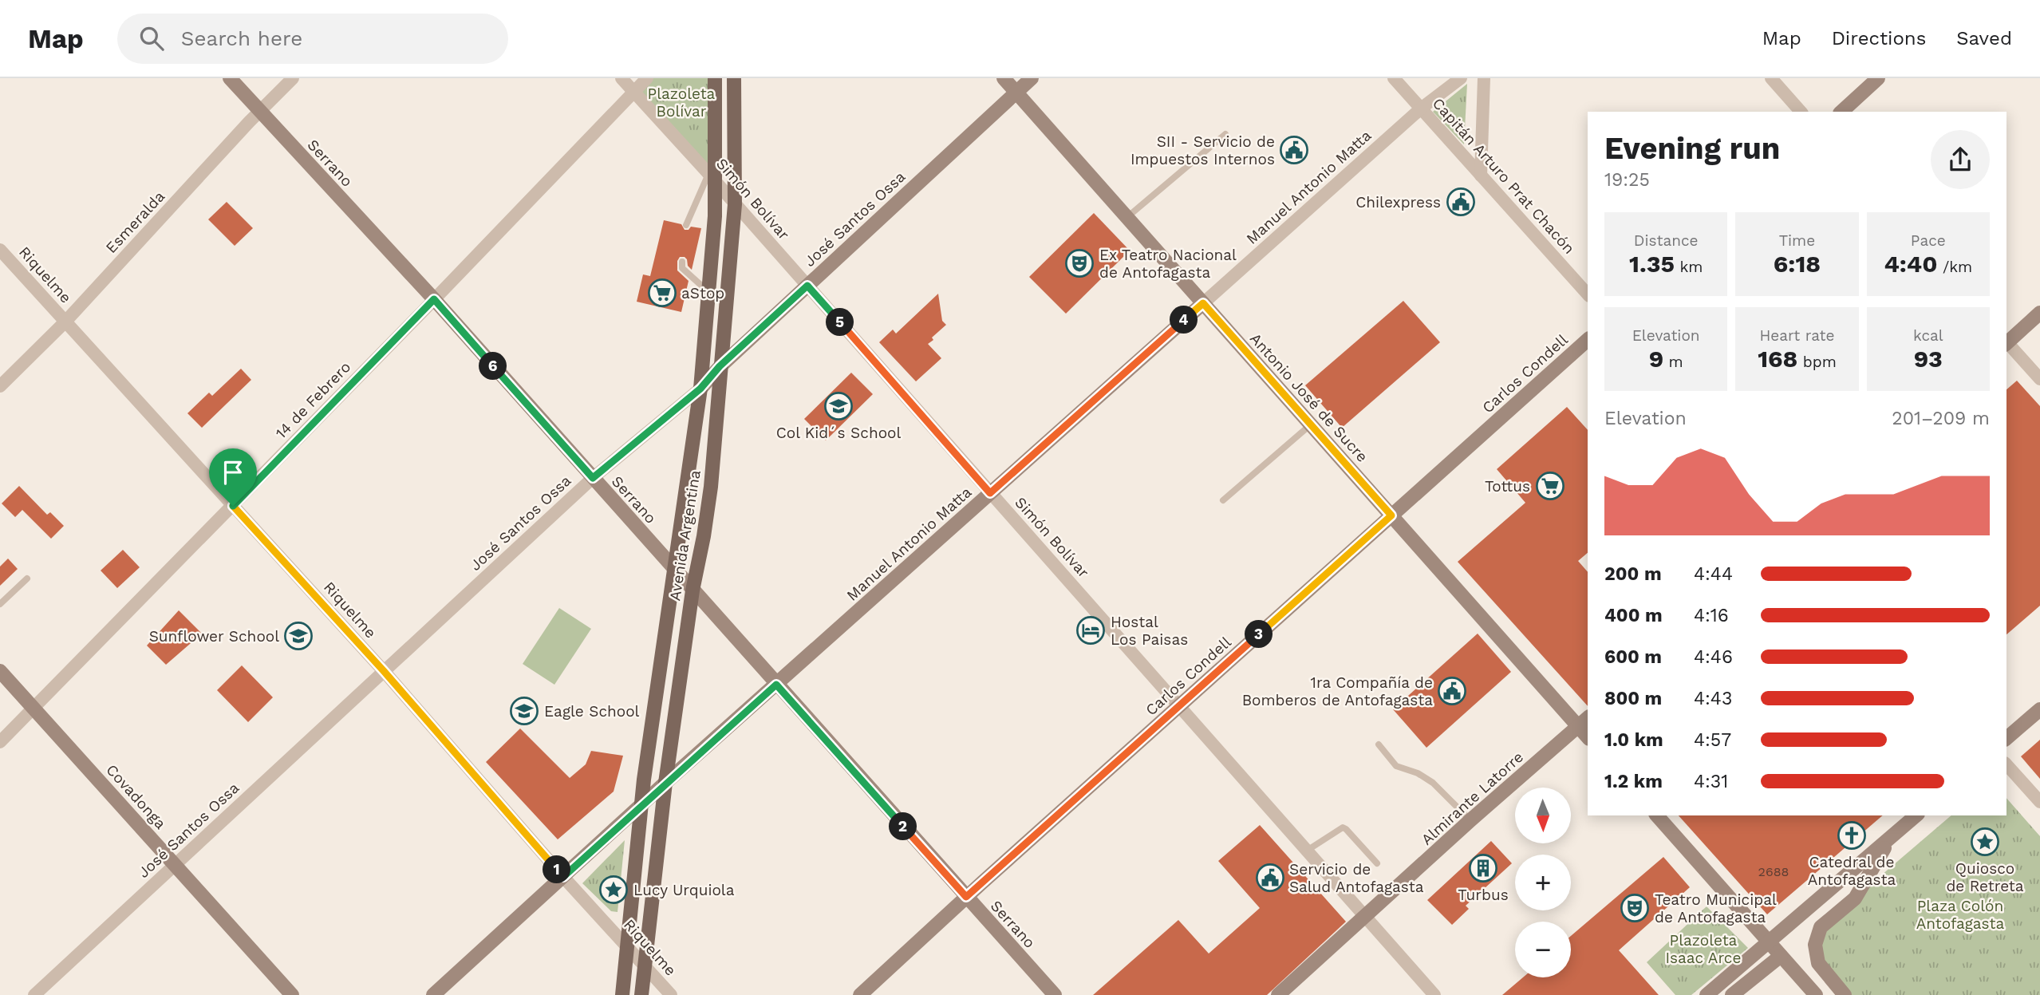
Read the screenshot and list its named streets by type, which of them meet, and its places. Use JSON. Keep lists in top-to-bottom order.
{
  "streets": {
    "main road": ["Avenida Argentina"],
    "street": [
      "Serrano",
      "Capitán Arturo Prat Chacón",
      "Manuel Antonio Matta",
      "Simón Bolívar",
      "José Santos Ossa",
      "Esmeralda",
      "Riquelme",
      "Carlos Condell",
      "Antonio José de Sucre",
      "14 de Febrero",
      "Covadonga",
      "Almirante Latorre"
    ]
  },
  "crossings": [
    ["Serrano", "Manuel Antonio Matta"],
    ["Serrano", "José Santos Ossa"],
    ["Serrano", "Esmeralda"],
    ["Serrano", "Carlos Condell"],
    ["Serrano", "14 de Febrero"],
    ["Serrano", "Avenida Argentina"],
    ["Capitán Arturo Prat Chacón", "Manuel Antonio Matta"],
    ["Manuel Antonio Matta", "Simón Bolívar"],
    ["Manuel Antonio Matta", "Riquelme"],
    ["Manuel Antonio Matta", "Antonio José de Sucre"],
    ["Manuel Antonio Matta", "Avenida Argentina"],
    ["Simón Bolívar", "José Santos Ossa"],
    ["Simón Bolívar", "Carlos Condell"],
    ["Simón Bolívar", "14 de Febrero"],
    ["Simón Bolívar", "Avenida Argentina"],
    ["Simón Bolívar", "Almirante Latorre"],
    ["José Santos Ossa", "Riquelme"],
    ["José Santos Ossa", "Antonio José de Sucre"],
    ["José Santos Ossa", "Avenida Argentina"],
    ["José Santos Ossa", "Covadonga"],
    ["Esmeralda", "Riquelme"],
    ["Riquelme", "14 de Febrero"],
    ["Riquelme", "Avenida Argentina"],
    ["Carlos Condell", "Antonio José de Sucre"],
    ["Antonio José de Sucre", "Almirante Latorre"],
    ["14 de Febrero", "Covadonga"]
  ],
  "parks": ["Plazoleta Bolívar", "Plaza Colón Antofagasta", "Plazoleta Isaac Arce"],
  "places": {
    "public building": [
      "SII - Servicio de Impuestos Internos",
      "Chilexpress",
      "1ra Compañía de Bomberos de Antofagasta",
      "Servicio de Salud Antofagasta"
    ],
    "theatre": ["Ex Teatro Nacional de Antofagasta", "Teatro Municipal de Antofagasta"],
    "supermarket": ["aStop", "Tottus"],
    "school or university": ["Col Kid´s School", "Sunflower School", "Eagle School"],
    "hotel": ["Hostal Los Paisas"],
    "church": ["Catedral de Antofagasta"],
    "place": ["Quiosco de Retreta", "Lucy Urquiola"],
    "building": ["Turbus"]
  },
  "house_numbers": ["2688"],
  "north": "bottom",
  "page": {
    "header": "Map",
    "search": "Search here",
    "nav": ["Map", "Directions", "Saved"],
    "heading": ["Evening run", "19:25"],
    "stats": [
      ["Distance", "1.35 km"],
      ["Time", "6:18"],
      ["Pace", "4:40 /km"],
      ["Elevation", "9 m"],
      ["Heart rate", "168 bpm"],
      ["kcal", "93"]
    ],
    "pins": [
      "4",
      "5",
      "6",
      "3",
      "2",
      "1"
    ],
    "chart": ["Elevation", "201–209 m"],
    "list": [
      {
        "name": "200 m",
        "note": "4:44"
      },
      {
        "name": "400 m",
        "note": "4:16"
      },
      {
        "name": "600 m",
        "note": "4:46"
      },
      {
        "name": "800 m",
        "note": "4:43"
      },
      {
        "name": "1.0 km",
        "note": "4:57"
      },
      {
        "name": "1.2 km",
        "note": "4:31"
      }
    ],
    "map_buttons": ["+", "−"]
  }
}
